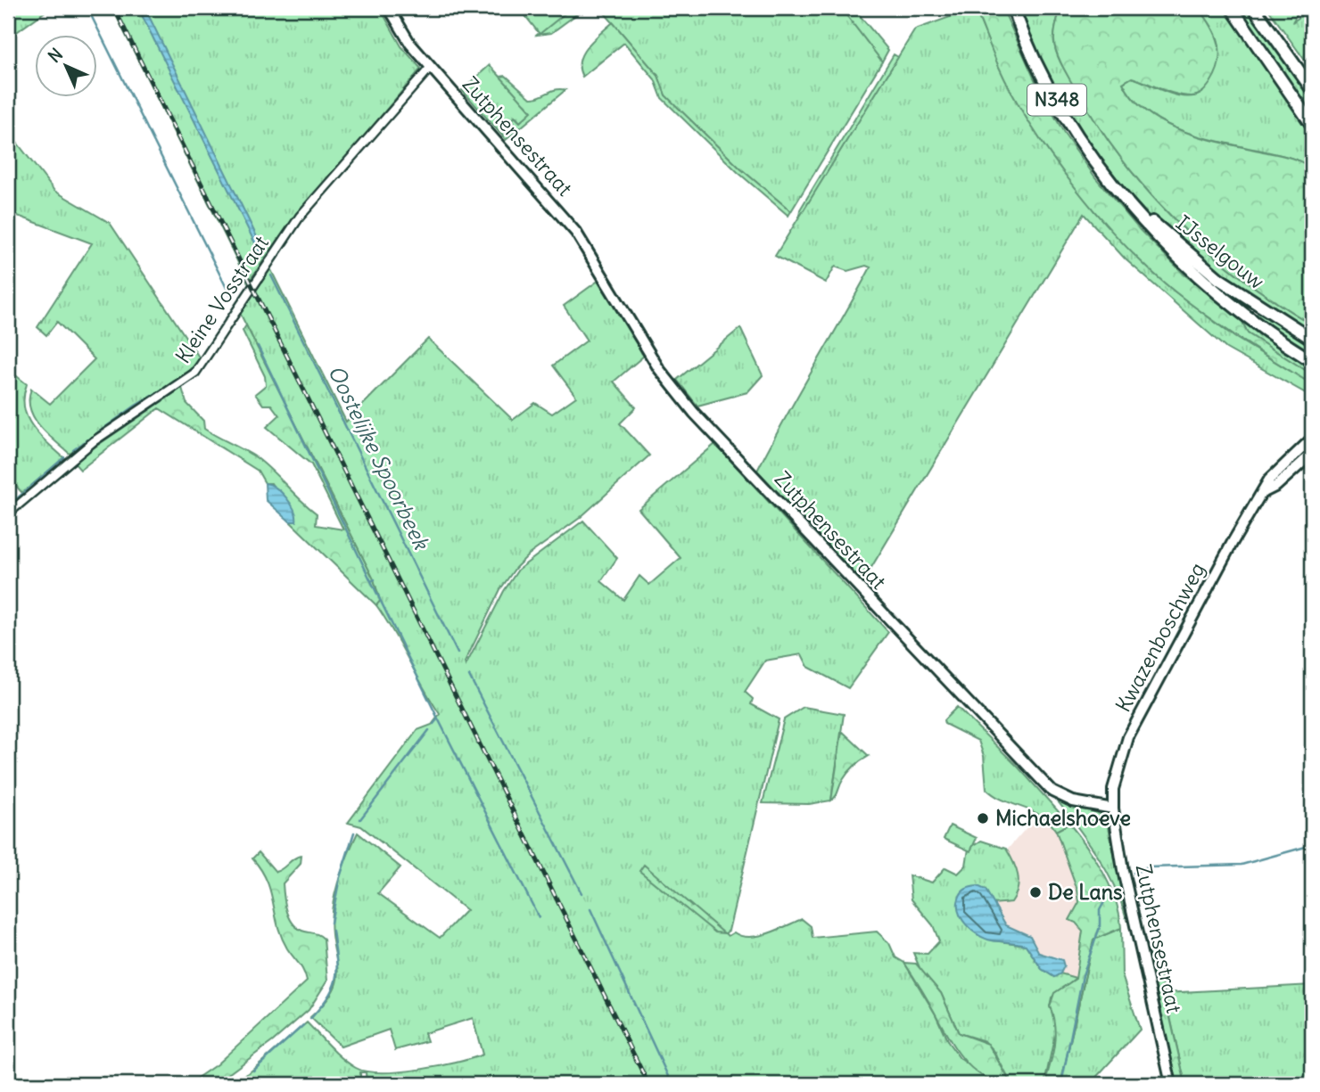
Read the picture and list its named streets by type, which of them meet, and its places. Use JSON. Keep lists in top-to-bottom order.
{
  "streets": {
    "main road": ["N348", "IJsselgouw"],
    "street": ["Zutphensestraat", "Kleine Vosstraat", "Kwazenboschweg"]
  },
  "crossings": [
    ["Zutphensestraat", "Kleine Vosstraat"],
    ["Zutphensestraat", "Kwazenboschweg"]
  ],
  "water": ["Oostelijke Spoorbeek"],
  "places": ["Michaelshoeve", "De Lans"],
  "north": "top left"
}
